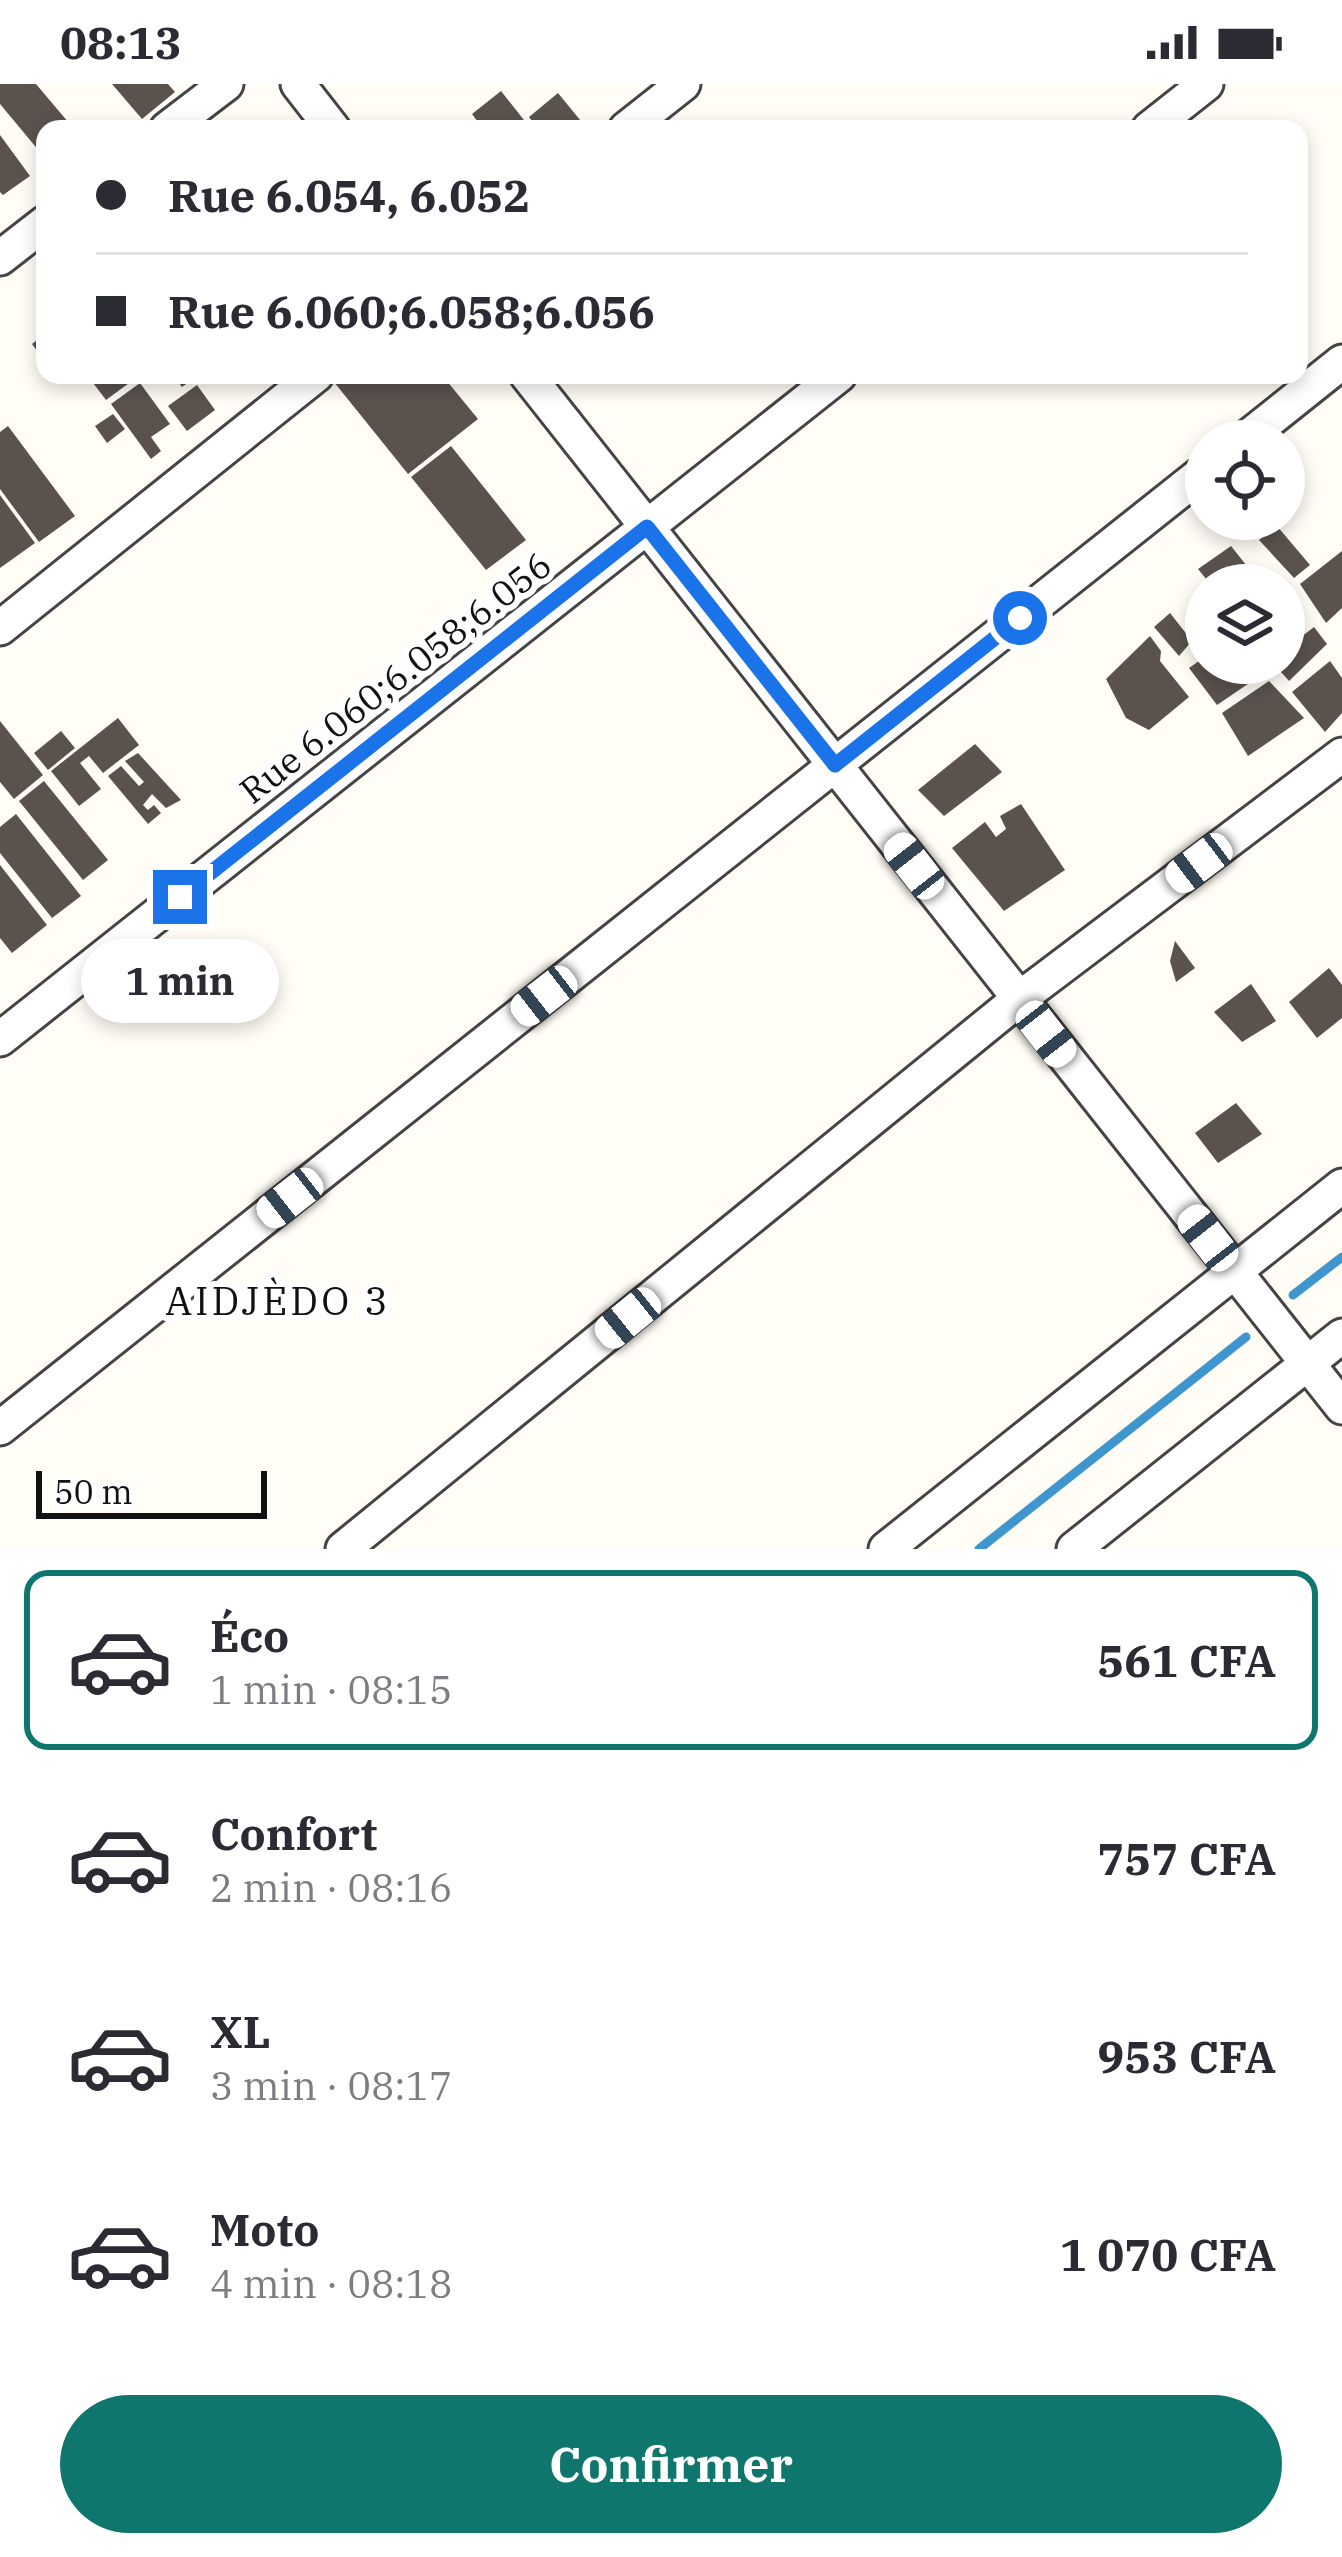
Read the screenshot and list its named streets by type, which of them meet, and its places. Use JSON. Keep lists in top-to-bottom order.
{
  "streets": {
    "street": ["Rue 6.060;6.058;6.056"]
  },
  "districts": ["AIDJÈDO 3"],
  "scale_bar": "50 m",
  "page": {
    "status": "08:13",
    "banner": ["Rue 6.054, 6.052", "Rue 6.060;6.058;6.056"],
    "bubble": "1 min",
    "scale": "50 m",
    "list": [
      {
        "name": "Éco",
        "note": "1 min · 08:15",
        "value": "561 CFA"
      },
      {
        "name": "Confort",
        "note": "2 min · 08:16",
        "value": "757 CFA"
      },
      {
        "name": "XL",
        "note": "3 min · 08:17",
        "value": "953 CFA"
      },
      {
        "name": "Moto",
        "note": "4 min · 08:18",
        "value": "1 070 CFA"
      }
    ],
    "buttons": "Confirmer"
  }
}
